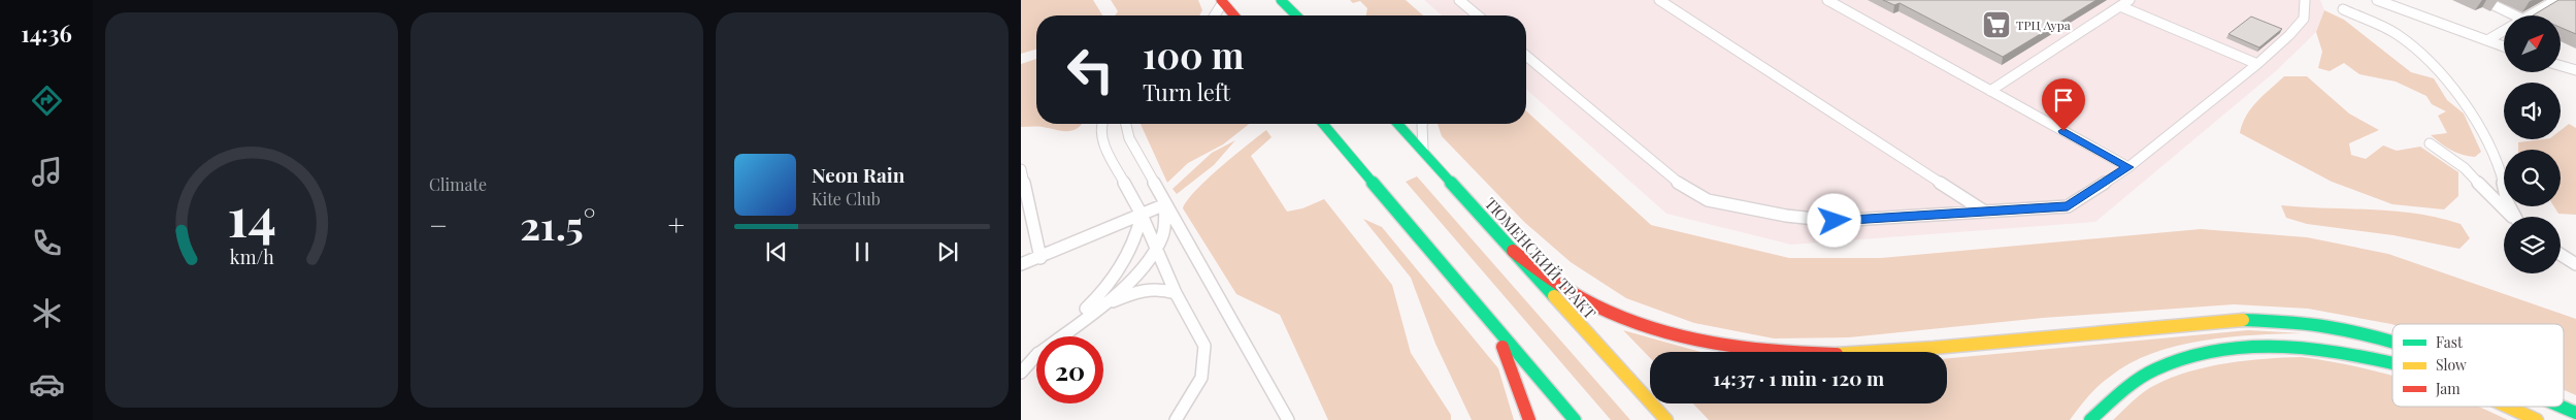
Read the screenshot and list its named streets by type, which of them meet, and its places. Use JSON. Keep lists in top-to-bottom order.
{
  "streets": {
    "main road": ["ТЮМЕНСКИЙ ТРАКТ"]
  },
  "places": {
    "supermarket": ["ТРЦ Аура"]
  },
  "legend": ["Fast", "Slow", "Jam"],
  "north": "top right",
  "page": {
    "tabs": "14:36",
    "tile": "Climate",
    "turn": ["100 m", "Turn left"],
    "song": ["Neon Rain", "Kite Club"],
    "heat": ["−", "21.5°", "+"],
    "limit": "20",
    "trip": "14:37 · 1 min · 120 m",
    "gauge": ["14", "km/h"]
  }
}
